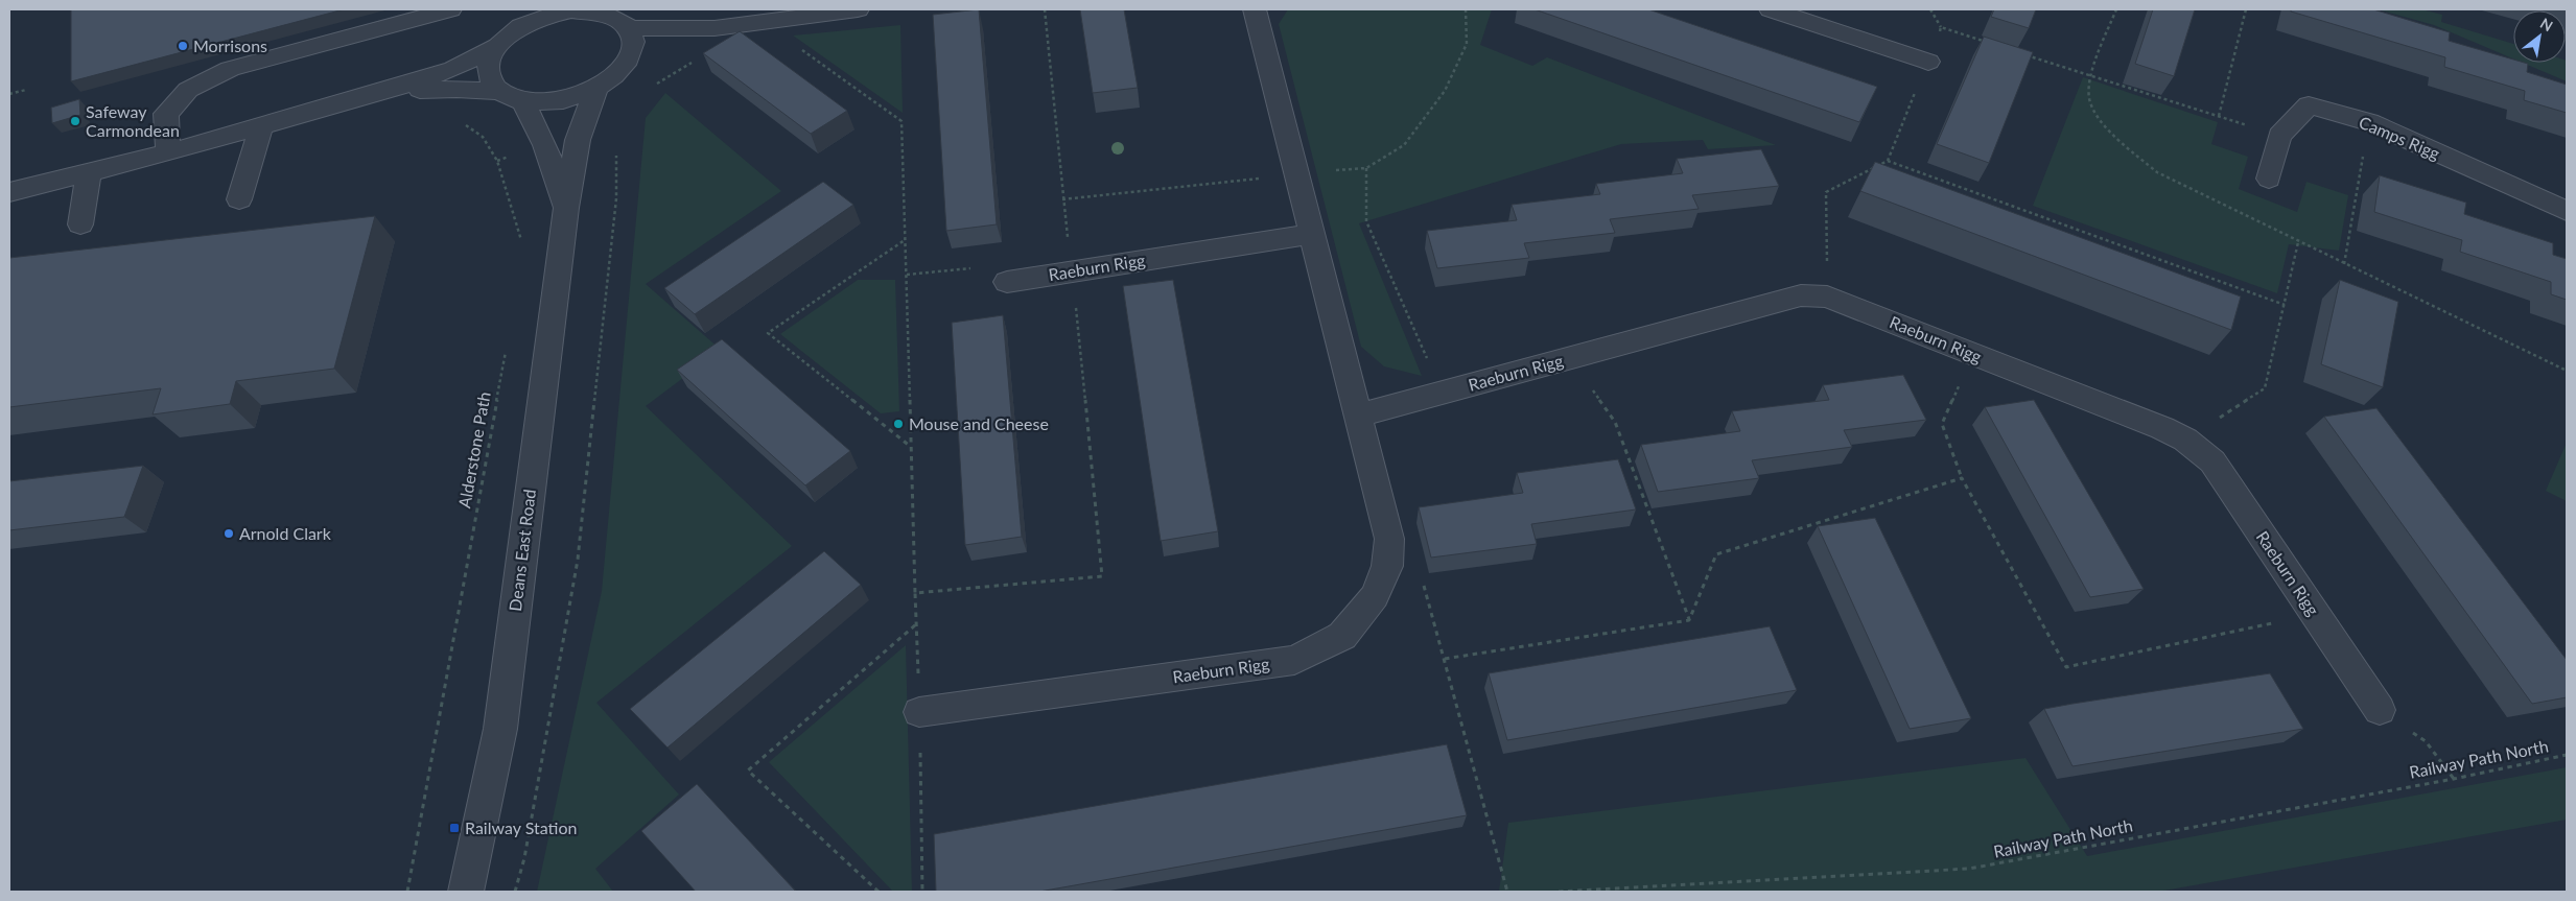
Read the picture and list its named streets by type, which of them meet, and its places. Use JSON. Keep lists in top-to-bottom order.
{
  "streets": {
    "street": ["Camps Rigg", "Raeburn Rigg", "Deans East Road"],
    "path": ["Alderstone Path", "Railway Path North"]
  },
  "places": {
    "other": [
      "Morrisons",
      "Safeway Carmondean",
      "Mouse and Cheese",
      "Arnold Clark"
    ],
    "transit": ["Railway Station"]
  },
  "north": "top right"
}
